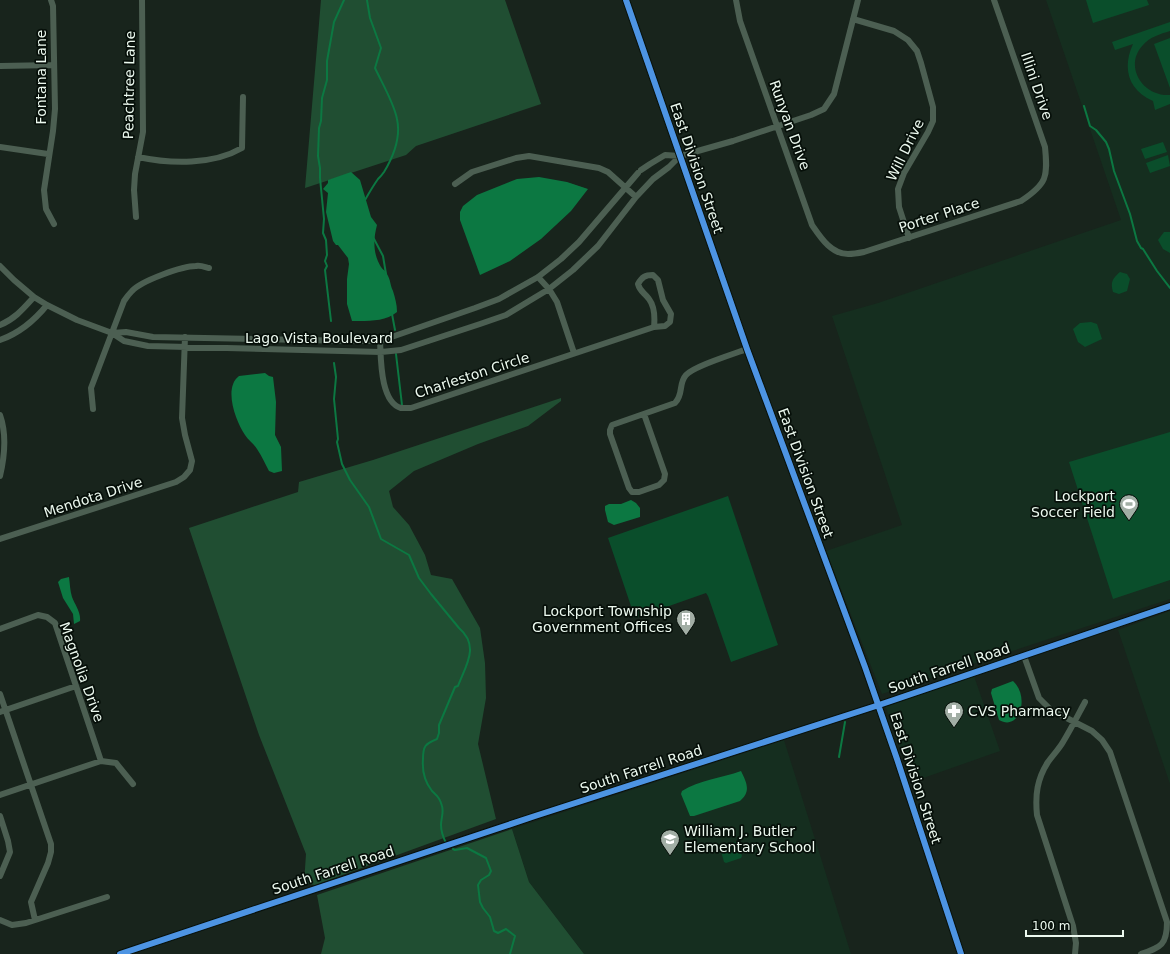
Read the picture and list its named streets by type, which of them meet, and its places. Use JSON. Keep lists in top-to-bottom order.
{
  "streets": {
    "street": [
      "Fontana Lane",
      "Peachtree Lane",
      "Illini Drive",
      "Runyan Drive",
      "Will Drive",
      "East Division Street",
      "Porter Place",
      "Lago Vista Boulevard",
      "Charleston Circle",
      "Mendota Drive",
      "South Farrell Road",
      "Magnolia Drive"
    ]
  },
  "crossings": [
    ["Illini Drive", "Porter Place"],
    ["Runyan Drive", "Porter Place"],
    ["Will Drive", "Porter Place"],
    ["East Division Street", "Lago Vista Boulevard"],
    ["East Division Street", "South Farrell Road"],
    ["Lago Vista Boulevard", "Charleston Circle"],
    ["Lago Vista Boulevard", "Mendota Drive"]
  ],
  "places": {
    "sports": ["Lockport Soccer Field"],
    "building": ["Lockport Township Government Offices"],
    "pharmacy": ["CVS Pharmacy"],
    "school or university": ["William J. Butler Elementary School"]
  },
  "scale_bar": "100 m"
}
